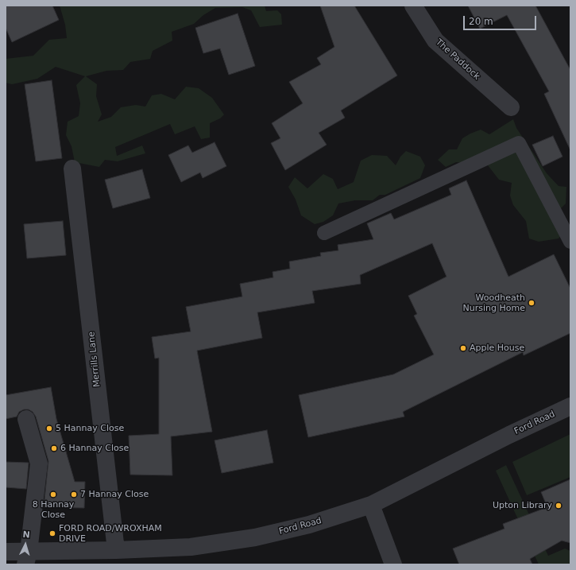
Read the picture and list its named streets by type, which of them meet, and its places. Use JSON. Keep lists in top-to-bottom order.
{
  "streets": {
    "street": ["The Paddock", "Merrills Lane", "Ford Road"]
  },
  "crossings": [
    ["Merrills Lane", "Ford Road"]
  ],
  "places": [
    "Woodheath Nursing Home",
    "Apple House",
    "5 Hannay Close",
    "6 Hannay Close",
    "8 Hannay Close",
    "7 Hannay Close",
    "Upton Library",
    "FORD ROAD/WROXHAM DRIVE"
  ],
  "scale_bar": "20 m",
  "north": "top"
}
